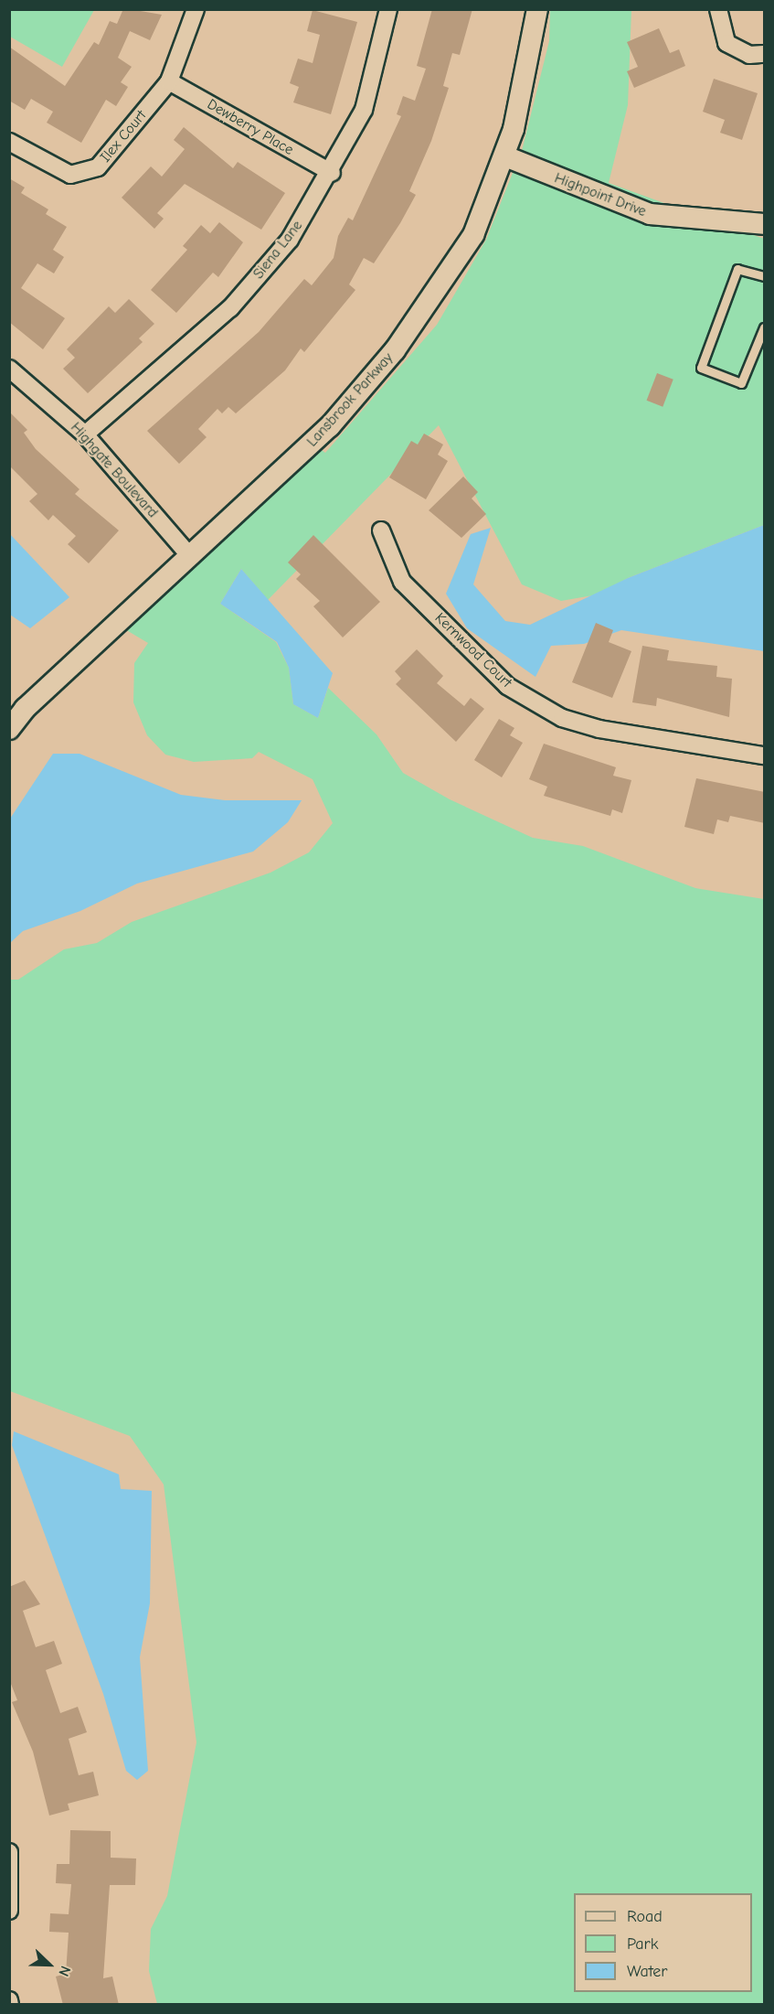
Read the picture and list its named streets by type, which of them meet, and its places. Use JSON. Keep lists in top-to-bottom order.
{
  "streets": {
    "street": [
      "Dewberry Place",
      "Ilex Court",
      "Highpoint Drive",
      "Siena Lane",
      "Lansbrook Parkway",
      "Highgate Boulevard",
      "Kernwood Court"
    ]
  },
  "crossings": [
    ["Dewberry Place", "Ilex Court"],
    ["Dewberry Place", "Siena Lane"],
    ["Highpoint Drive", "Lansbrook Parkway"],
    ["Siena Lane", "Highgate Boulevard"],
    ["Lansbrook Parkway", "Highgate Boulevard"]
  ],
  "legend": ["Road", "Park", "Water"],
  "north": "bottom right"
}
